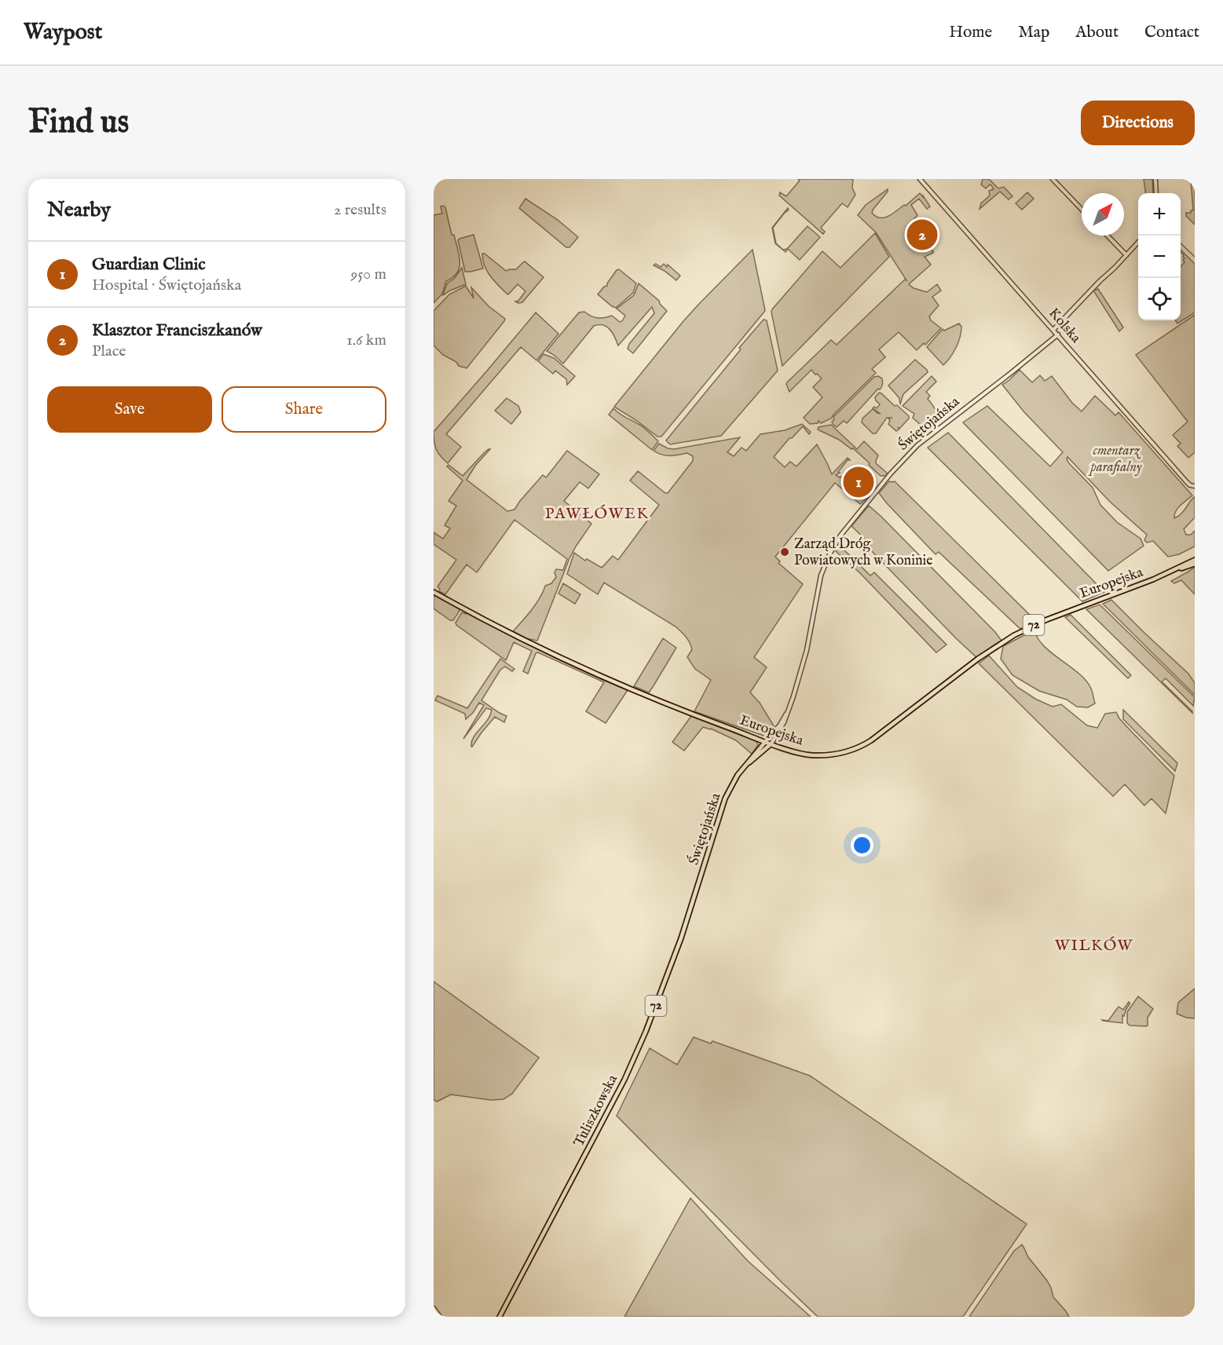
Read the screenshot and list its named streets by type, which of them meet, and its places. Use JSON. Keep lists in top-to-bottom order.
{
  "streets": {
    "main road": [
      "Świętojańska",
      "Europejska",
      "72",
      "Tuliszkowska"
    ],
    "street": ["Kolska"]
  },
  "crossings": [
    ["Kolska", "Świętojańska"],
    ["Świętojańska", "Europejska"],
    ["Świętojańska", "Tuliszkowska"]
  ],
  "districts": ["PAWŁÓWEK", "WILKÓW"],
  "parks": ["cmentarz parafialny"],
  "places": ["Zarząd Dróg Powiatowych w Koninie"],
  "north": "top right",
  "page": {
    "header": "Waypost",
    "nav": [
      "Home",
      "Map",
      "About",
      "Contact"
    ],
    "buttons": [
      "Directions",
      ["Save", "Share"]
    ],
    "title": "Find us",
    "heading": ["Nearby", "2 results"],
    "map_buttons": ["+", "−"],
    "pins": ["2", "1"],
    "list": [
      {
        "mark": "1",
        "name": "Guardian Clinic",
        "note": "Hospital · Świętojańska",
        "value": "950 m"
      },
      {
        "mark": "2",
        "name": "Klasztor Franciszkanów",
        "note": "Place",
        "value": "1.6 km"
      }
    ]
  }
}
